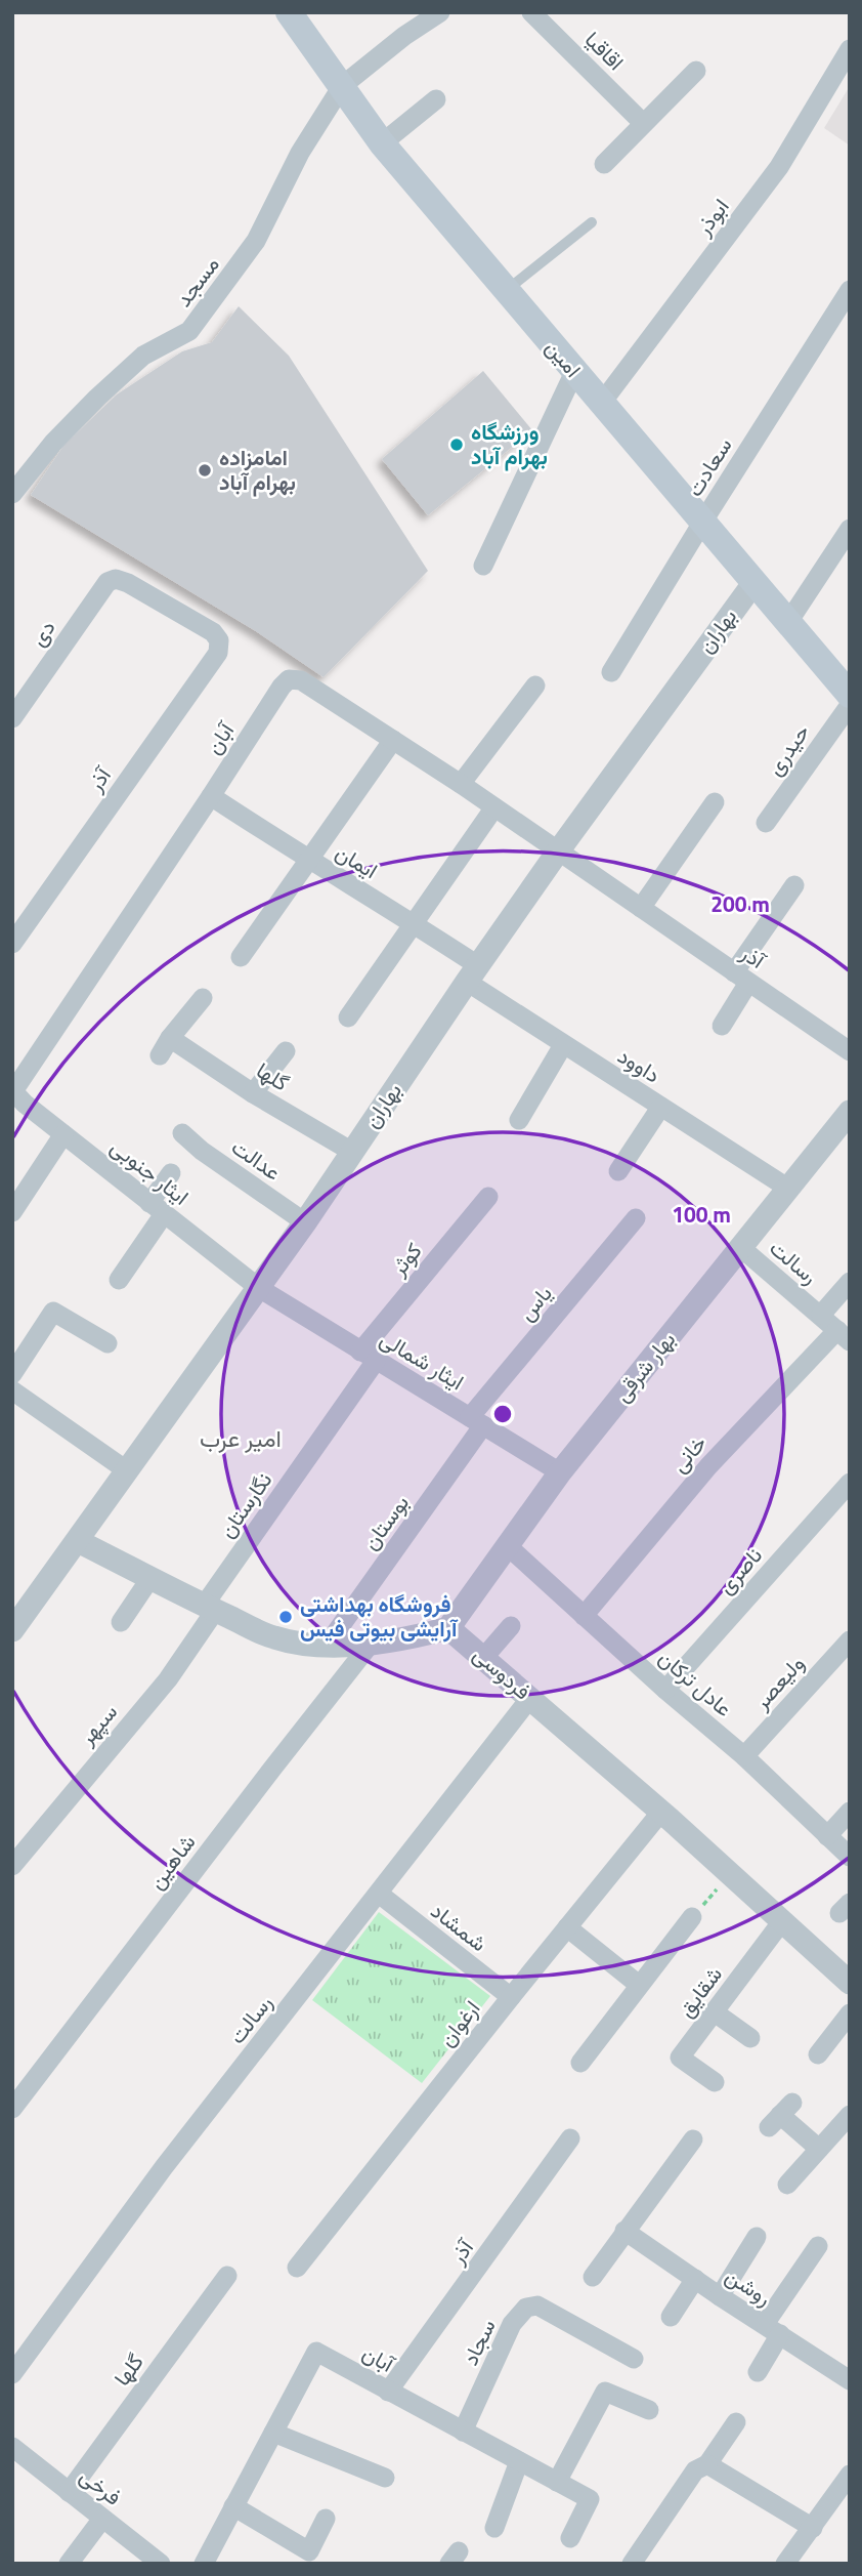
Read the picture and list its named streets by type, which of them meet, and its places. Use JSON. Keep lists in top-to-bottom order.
{
  "streets": {
    "main road": ["امین"],
    "street": [
      "اقاقیا",
      "ابوذر",
      "مسجد",
      "سعادت",
      "بهاران",
      "دی",
      "آبان",
      "حیدری",
      "آذر",
      "ایمان",
      "داوود",
      "گلها",
      "عدالت",
      "ایثار جنوبی",
      "کوثر",
      "رسالت",
      "یاس",
      "ایثار شمالی",
      "بهار شرقی",
      "خانی",
      "نگارستان",
      "بوستان",
      "ناصری",
      "فردوسی",
      "ولیعصر",
      "عادل ترکان",
      "سپهر",
      "شاهین",
      "شمشاد",
      "شقایق",
      "ارغوان",
      "روشن",
      "سجاد",
      "فرخی"
    ]
  },
  "crossings": [
    ["ابوذر", "امین"],
    ["مسجد", "امین"],
    ["امین", "سعادت"],
    ["امین", "بهاران"],
    ["بهاران", "آبان"],
    ["بهاران", "آذر"],
    ["بهاران", "ایمان"],
    ["بهاران", "داوود"],
    ["بهاران", "گلها"],
    ["بهاران", "عدالت"],
    ["بهاران", "ایثار جنوبی"],
    ["بهاران", "ایثار شمالی"],
    ["دی", "آذر"],
    ["آبان", "آذر"],
    ["آبان", "ایمان"],
    ["آبان", "ایثار جنوبی"],
    ["آبان", "سجاد"],
    ["ایمان", "داوود"],
    ["داوود", "بهار شرقی"],
    ["گلها", "فرخی"],
    ["ایثار جنوبی", "ایثار شمالی"],
    ["کوثر", "ایثار شمالی"],
    ["کوثر", "نگارستان"],
    ["رسالت", "بهار شرقی"],
    ["رسالت", "خانی"],
    ["رسالت", "فردوسی"],
    ["رسالت", "شمشاد"],
    ["یاس", "ایثار شمالی"],
    ["یاس", "بوستان"],
    ["ایثار شمالی", "بهار شرقی"],
    ["ایثار شمالی", "نگارستان"],
    ["ایثار شمالی", "بوستان"],
    ["بهار شرقی", "فردوسی"],
    ["بهار شرقی", "عادل ترکان"],
    ["خانی", "عادل ترکان"],
    ["نگارستان", "سپهر"],
    ["ناصری", "عادل ترکان"],
    ["فردوسی", "شقایق"],
    ["فردوسی", "ارغوان"],
    ["ولیعصر", "عادل ترکان"],
    ["شمشاد", "ارغوان"]
  ],
  "districts": ["امیر عرب"],
  "places": ["ورزشگاه بهرام آباد", "امامزاده بهرام آباد", "فروشگاه بهداشتی آرایشی بیوتی فیس"],
  "rings": ["200 m", "100 m"]
}
